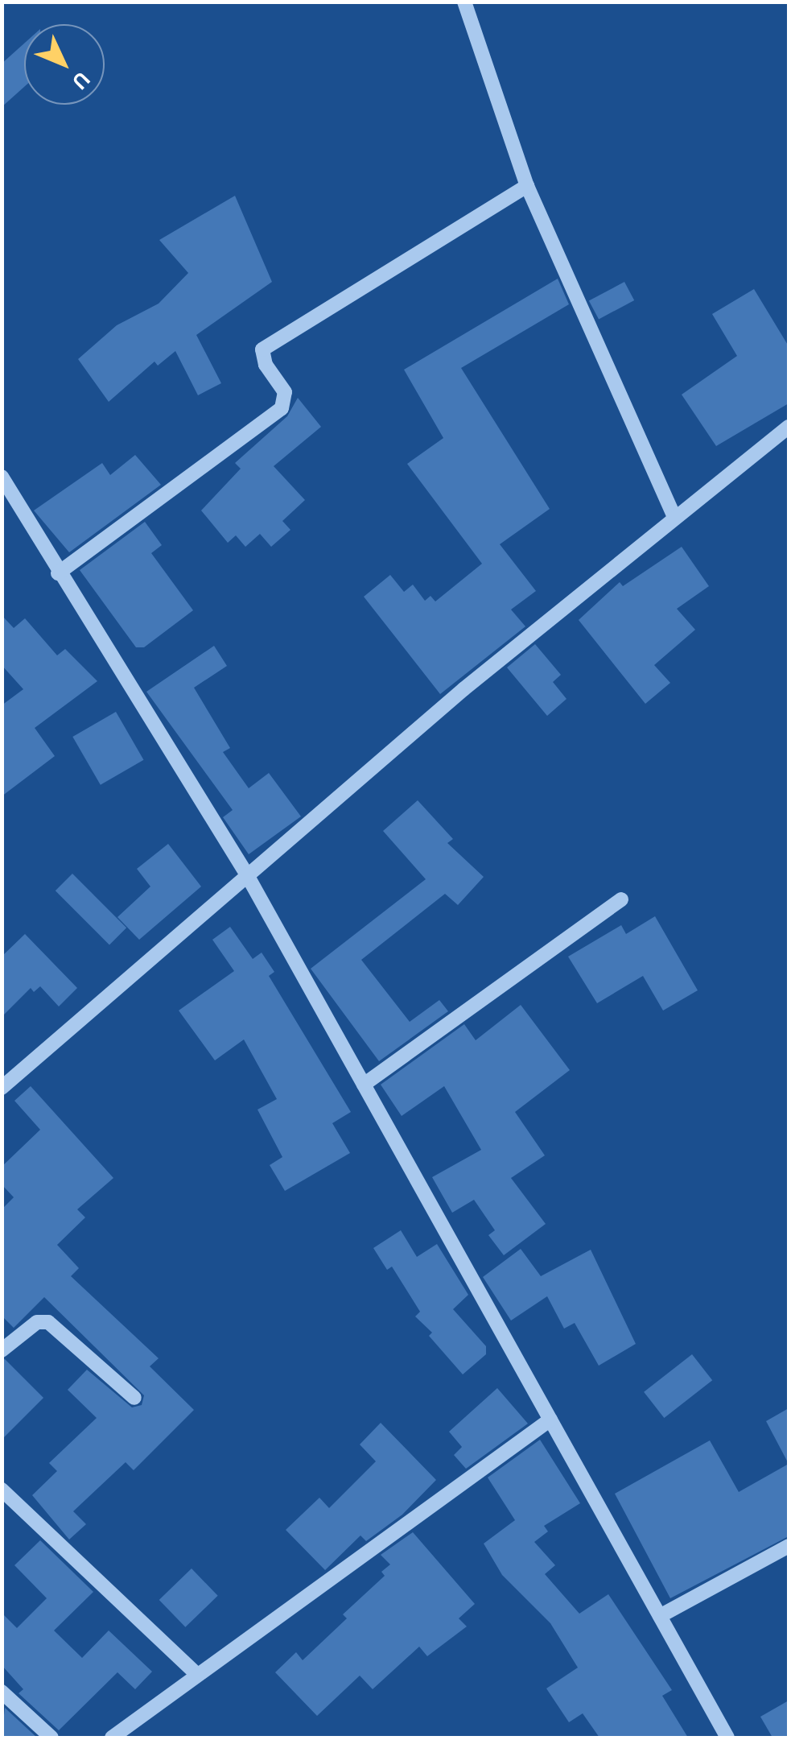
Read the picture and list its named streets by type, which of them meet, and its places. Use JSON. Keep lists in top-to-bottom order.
{
  "north": "bottom right"
}
